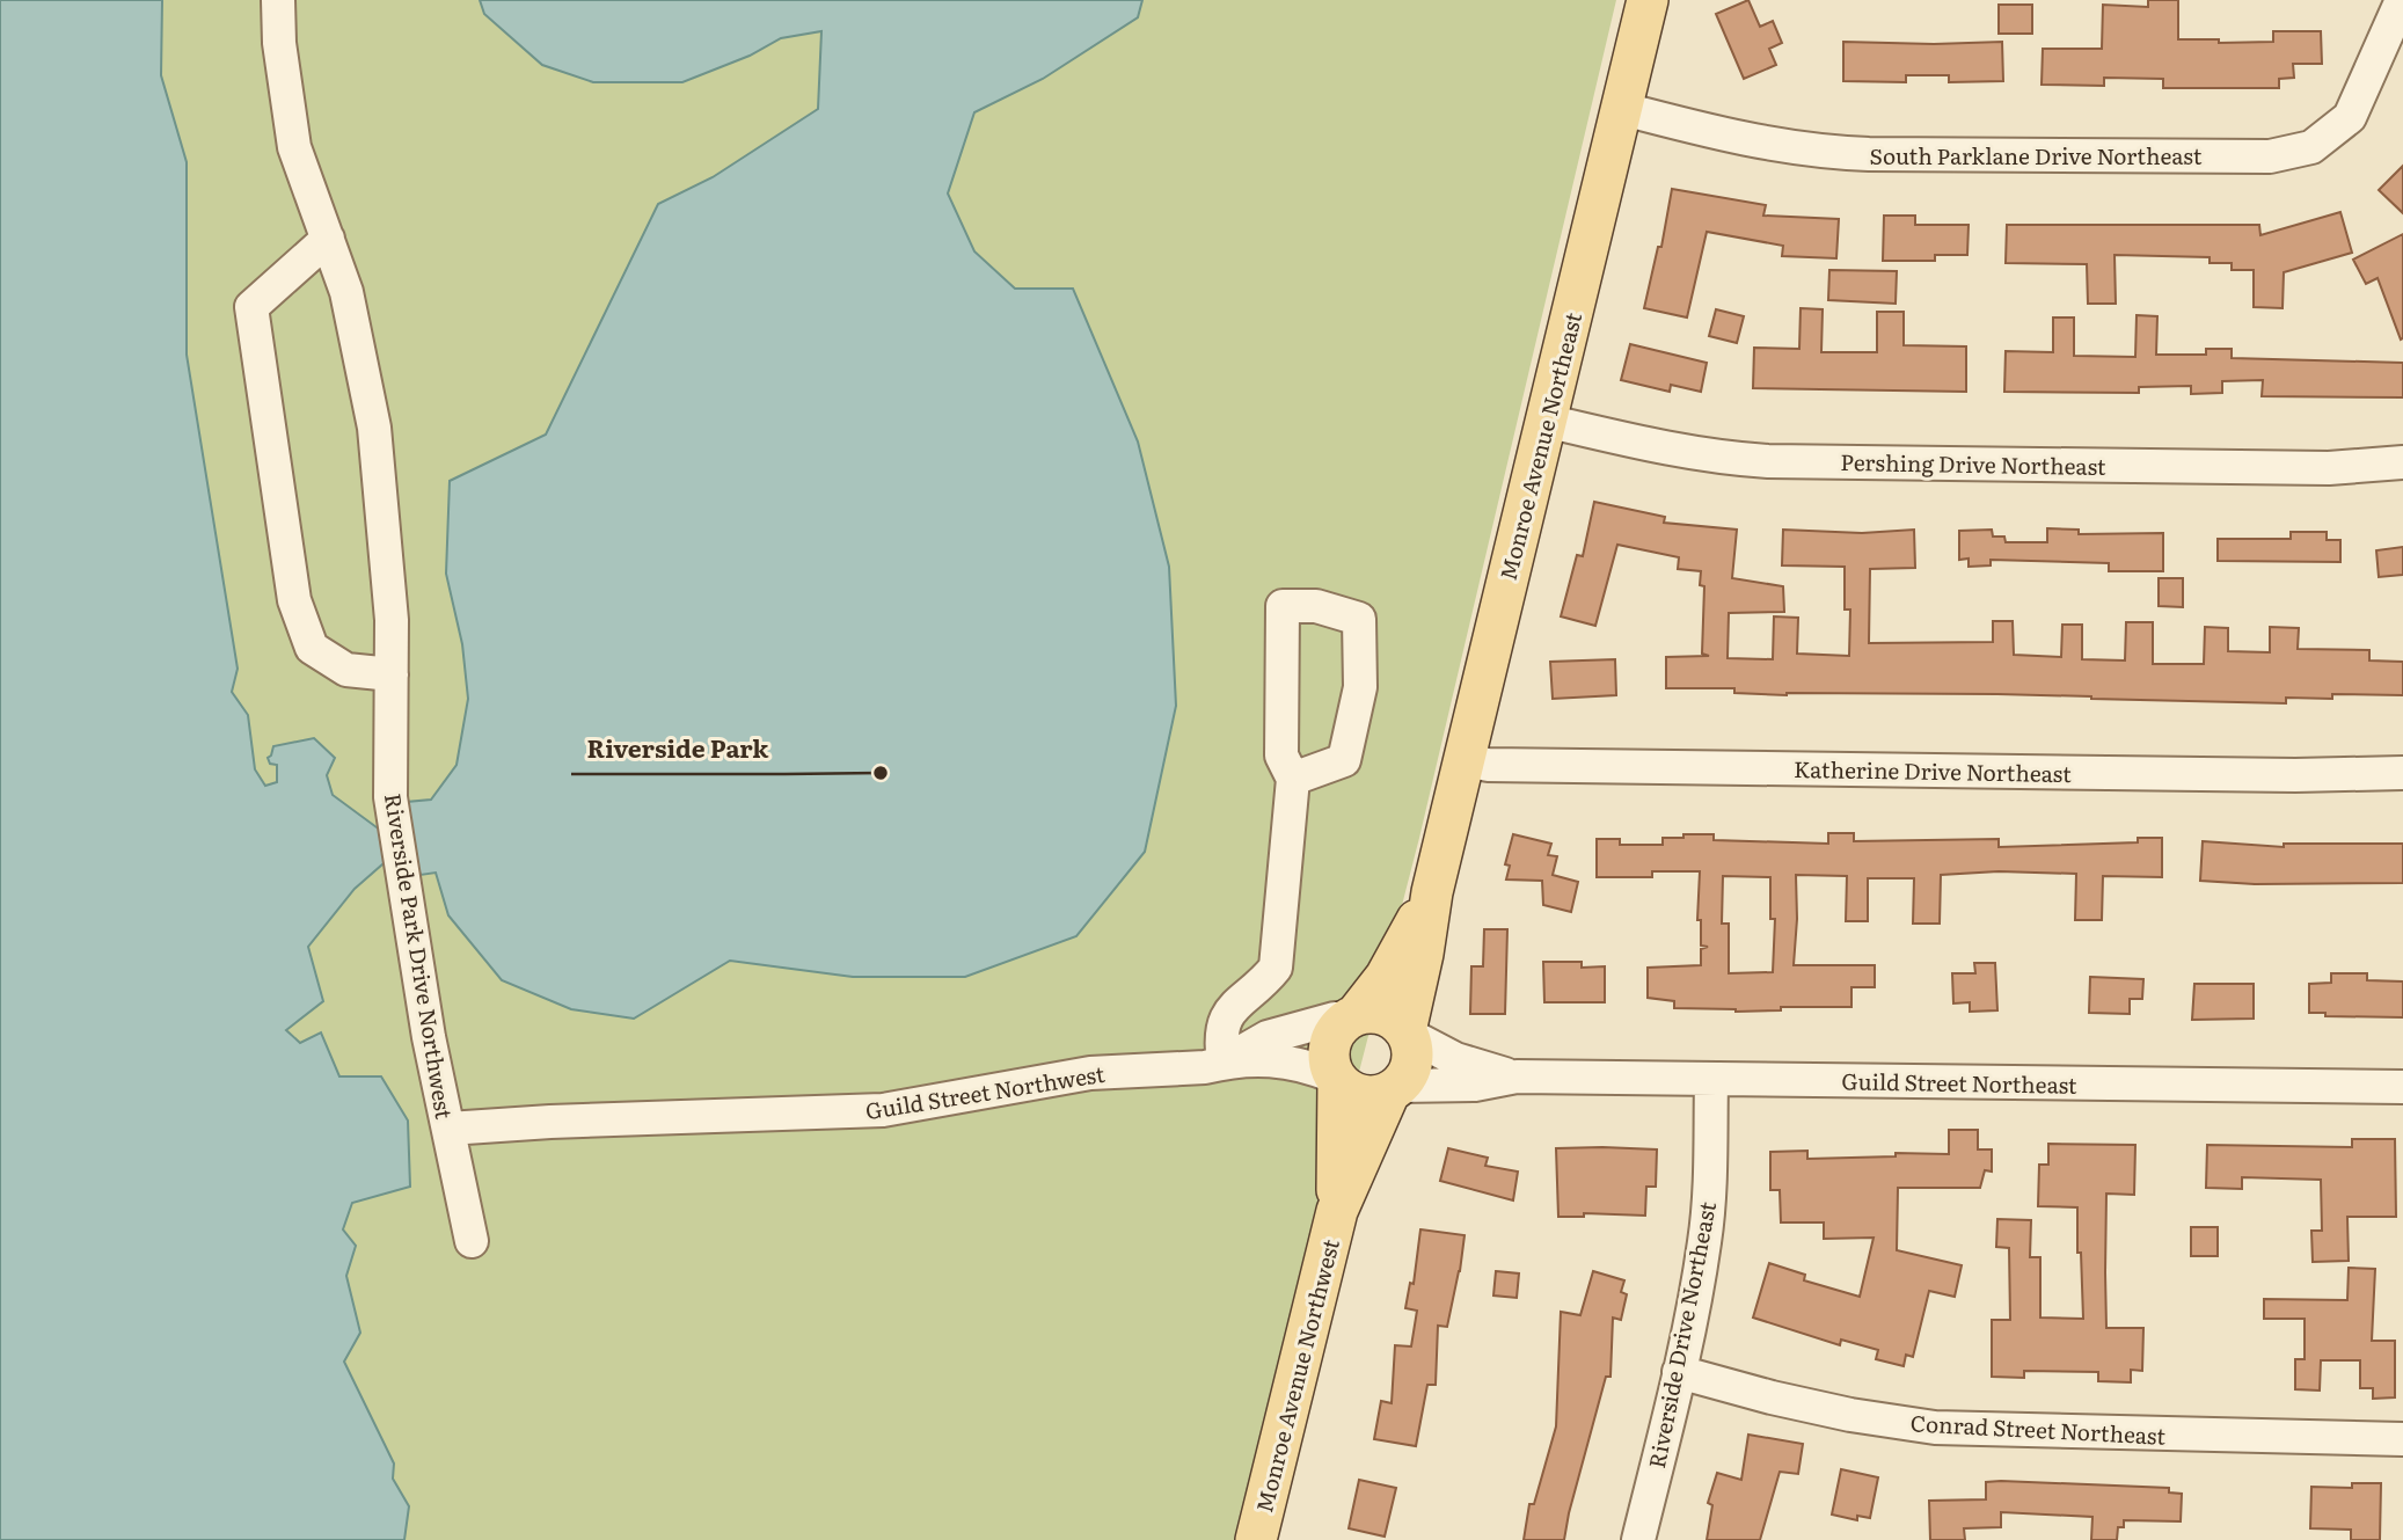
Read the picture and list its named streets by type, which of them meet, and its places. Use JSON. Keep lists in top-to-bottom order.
{
  "streets": {
    "main road": ["Monroe Avenue Northeast", "Monroe Avenue Northwest"],
    "street": [
      "South Parklane Drive Northeast",
      "Pershing Drive Northeast",
      "Katherine Drive Northeast",
      "Riverside Park Drive Northwest",
      "Guild Street Northeast",
      "Guild Street Northwest",
      "Riverside Drive Northeast",
      "Conrad Street Northeast"
    ]
  },
  "crossings": [
    ["South Parklane Drive Northeast", "Monroe Avenue Northeast"],
    ["Monroe Avenue Northeast", "Pershing Drive Northeast"],
    ["Monroe Avenue Northeast", "Katherine Drive Northeast"],
    ["Monroe Avenue Northeast", "Guild Street Northeast"],
    ["Monroe Avenue Northeast", "Guild Street Northwest"],
    ["Monroe Avenue Northeast", "Monroe Avenue Northwest"],
    ["Riverside Park Drive Northwest", "Guild Street Northwest"],
    ["Guild Street Northeast", "Guild Street Northwest"],
    ["Guild Street Northeast", "Riverside Drive Northeast"],
    ["Guild Street Northeast", "Monroe Avenue Northwest"],
    ["Guild Street Northwest", "Monroe Avenue Northwest"],
    ["Riverside Drive Northeast", "Conrad Street Northeast"]
  ],
  "places": ["Riverside Park"]
}
